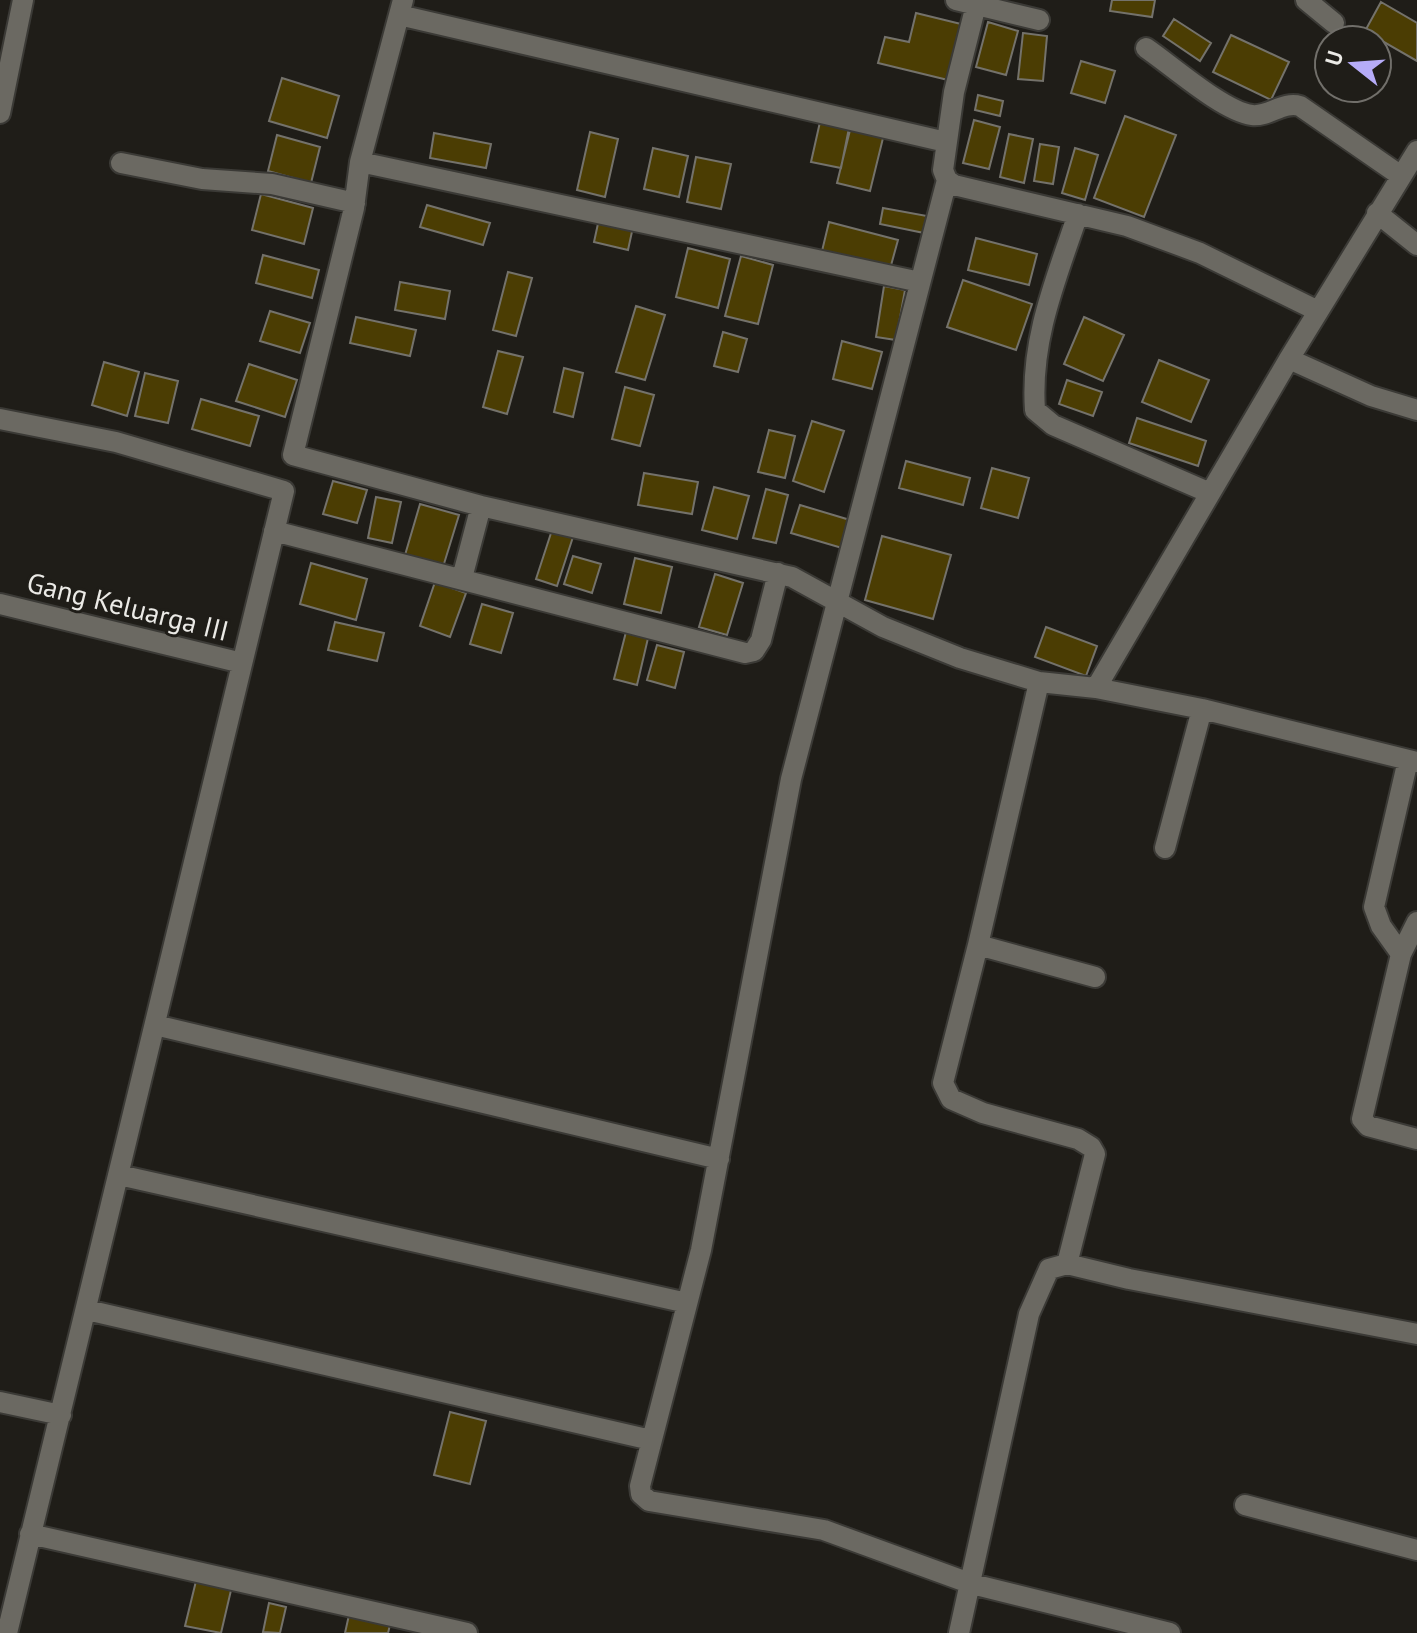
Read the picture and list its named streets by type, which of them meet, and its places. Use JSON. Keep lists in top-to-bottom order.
{
  "streets": {
    "street": ["Gang Keluarga III"]
  },
  "north": "left"
}
